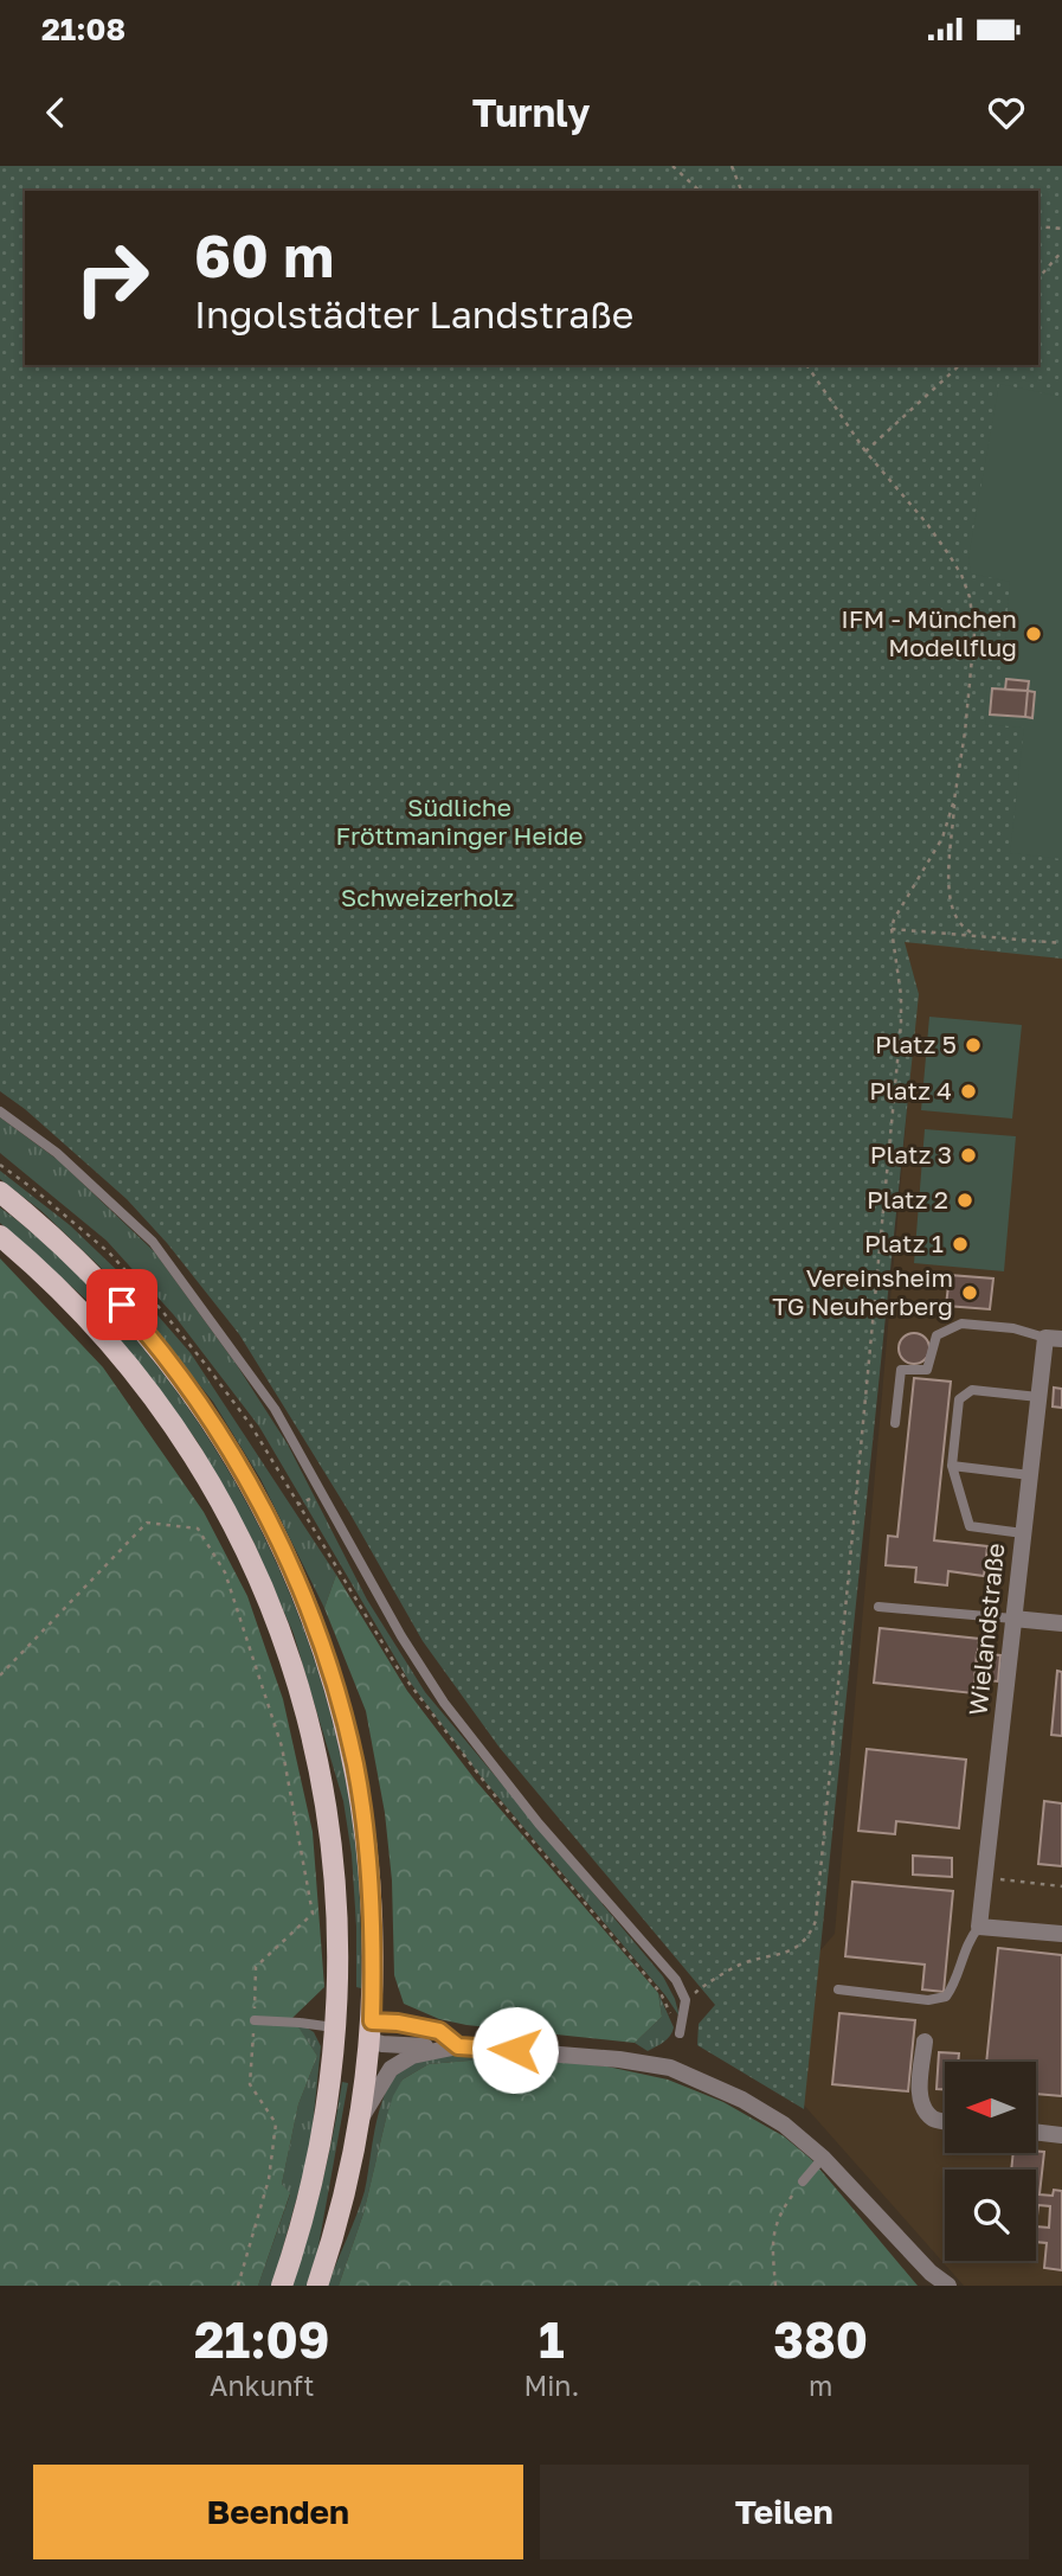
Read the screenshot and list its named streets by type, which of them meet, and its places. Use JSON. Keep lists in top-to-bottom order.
{
  "streets": {
    "street": ["Wielandstraße"]
  },
  "parks": ["Südliche Fröttmaninger Heide", "Schweizerholz"],
  "places": [
    "IFM - München Modellflug",
    "Platz 5",
    "Platz 4",
    "Platz 3",
    "Platz 2",
    "Platz 1",
    "Vereinsheim TG Neuherberg"
  ],
  "north": "left",
  "page": {
    "status": "21:08",
    "header": "Turnly",
    "turn": ["60 m", "Ingolstädter Landstraße"],
    "eta": [
      "21:09",
      "Ankunft",
      "1",
      "Min.",
      "380",
      "m"
    ],
    "buttons": ["Beenden", "Teilen"]
  }
}
